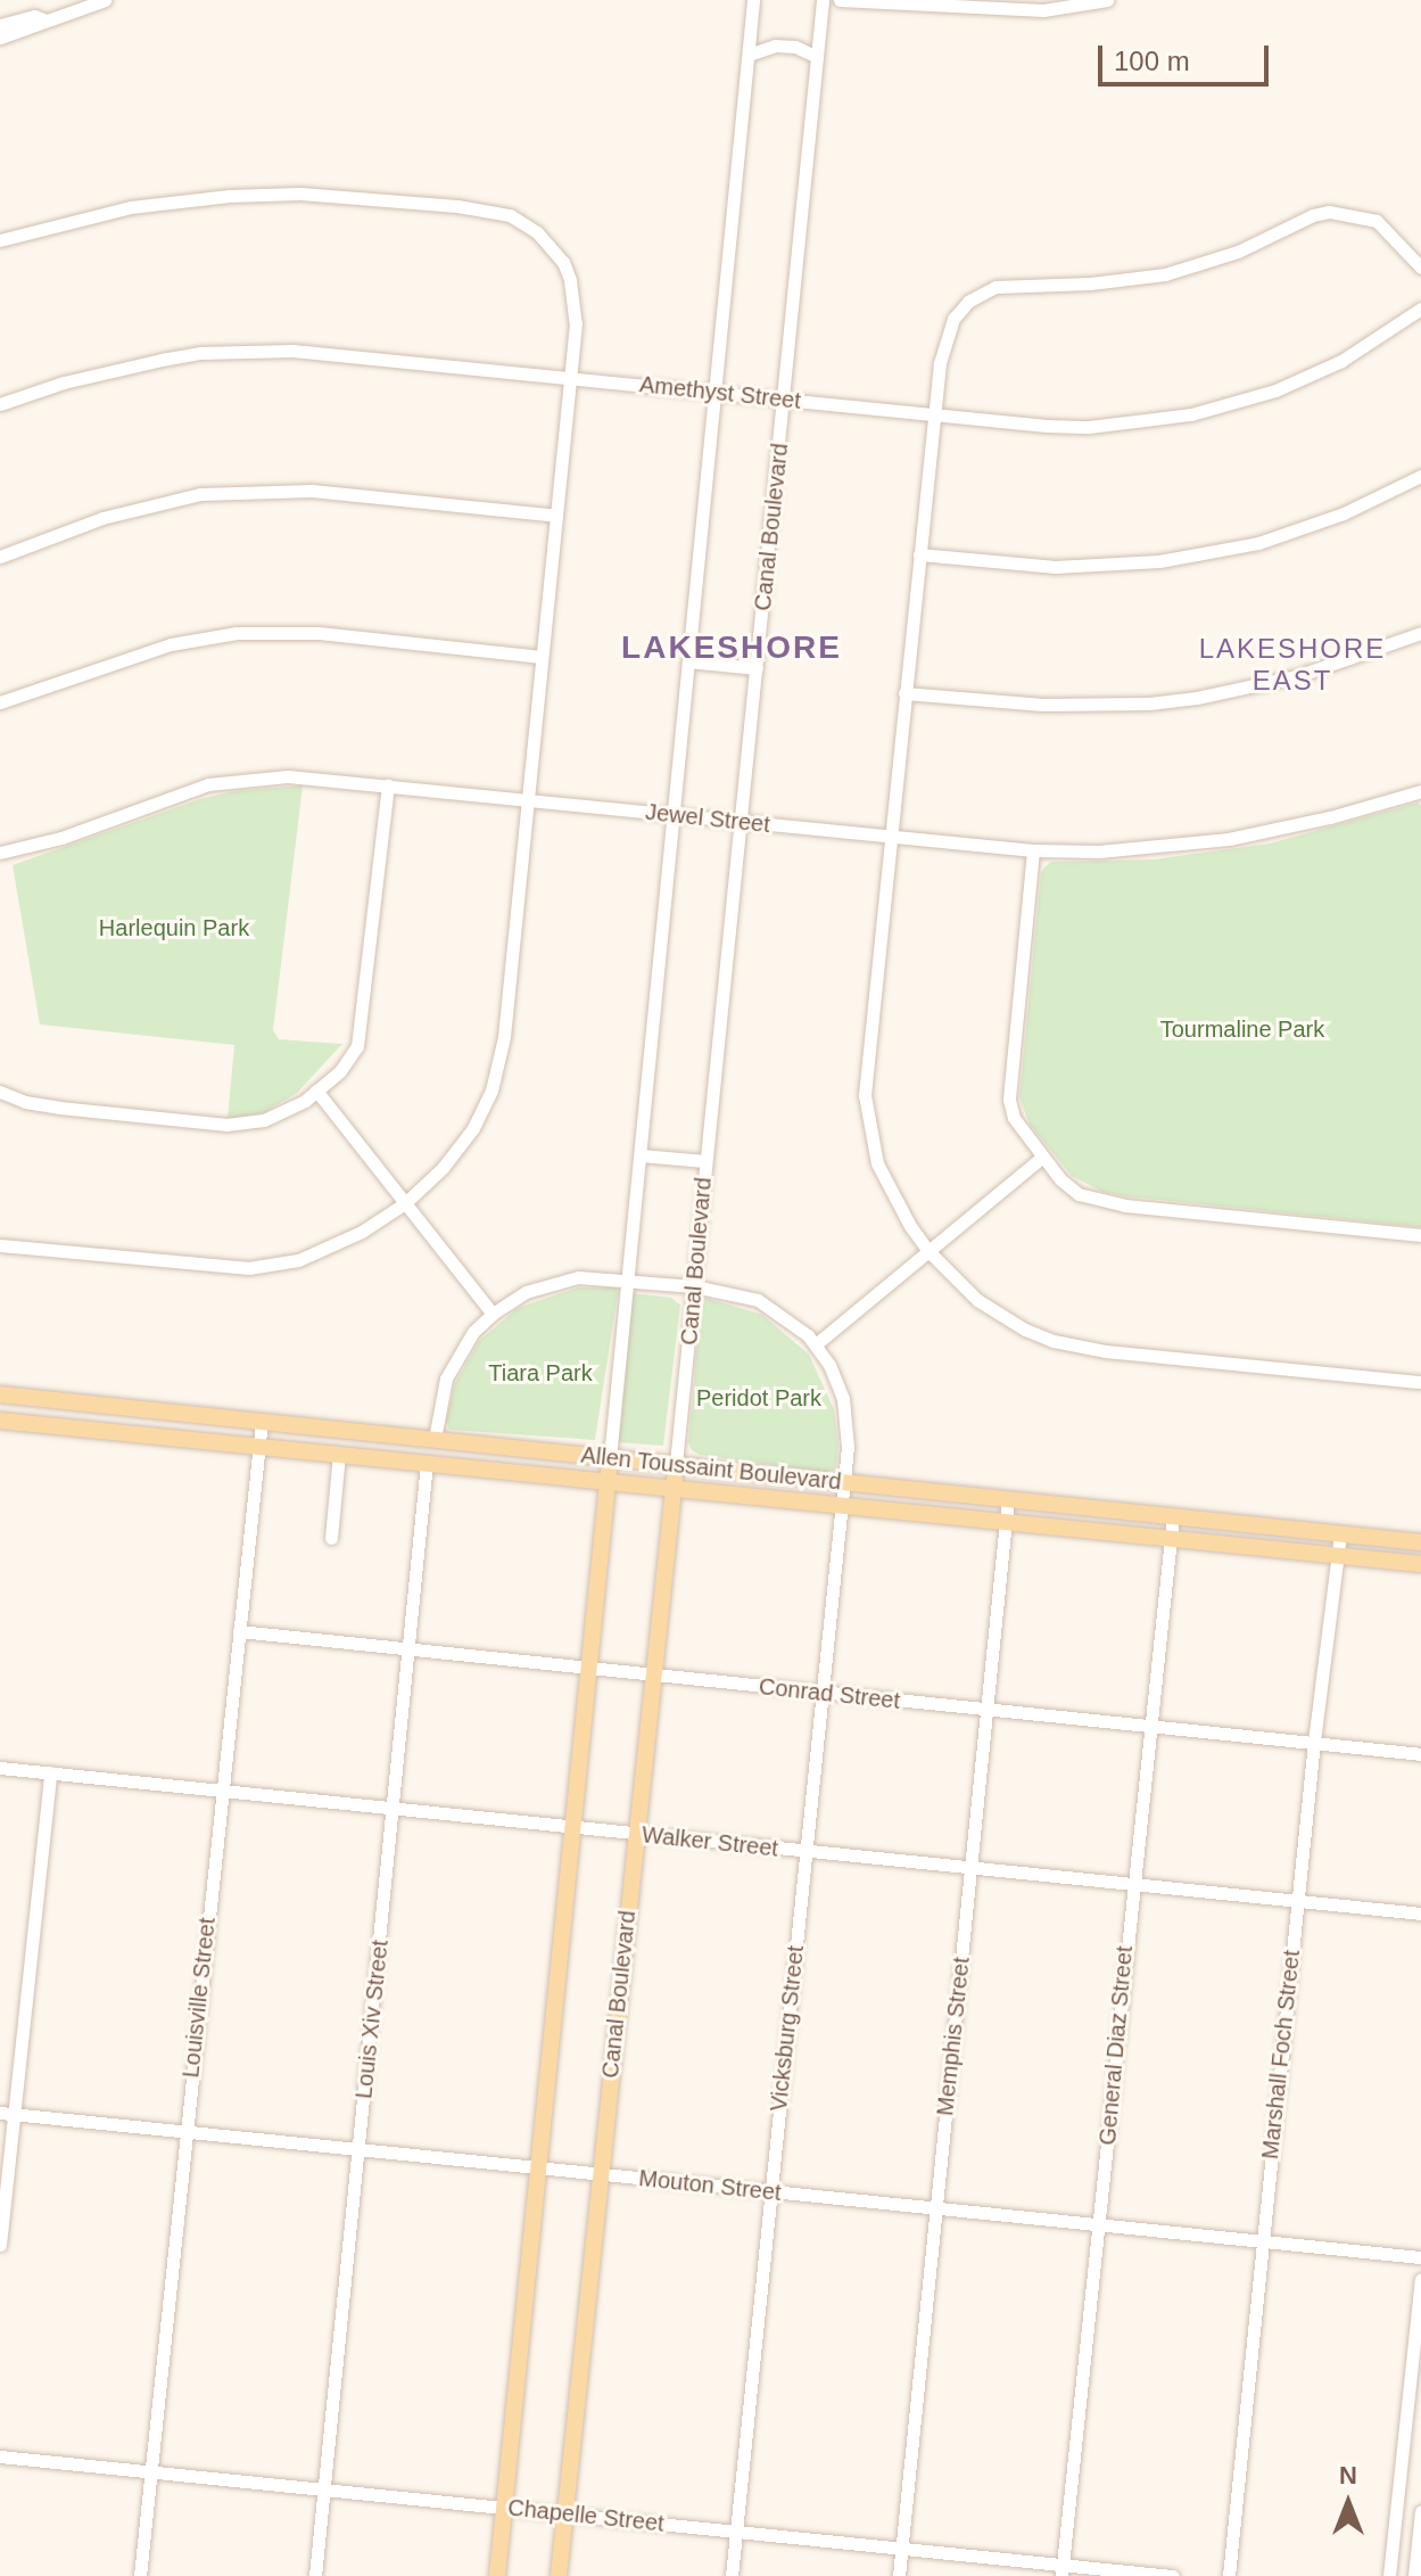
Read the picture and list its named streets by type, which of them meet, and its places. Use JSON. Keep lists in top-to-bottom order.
{
  "streets": {
    "main road": ["Canal Boulevard", "Allen Toussaint Boulevard"],
    "street": [
      "Amethyst Street",
      "Jewel Street",
      "Conrad Street",
      "Walker Street",
      "Louisville Street",
      "Louis Xiv Street",
      "Vicksburg Street",
      "Memphis Street",
      "General Diaz Street",
      "Marshall Foch Street",
      "Mouton Street",
      "Chapelle Street"
    ]
  },
  "crossings": [
    ["Amethyst Street", "Canal Boulevard"],
    ["Canal Boulevard", "Jewel Street"],
    ["Canal Boulevard", "Allen Toussaint Boulevard"],
    ["Canal Boulevard", "Conrad Street"],
    ["Canal Boulevard", "Walker Street"],
    ["Canal Boulevard", "Vicksburg Street"],
    ["Canal Boulevard", "Mouton Street"],
    ["Canal Boulevard", "Chapelle Street"],
    ["Allen Toussaint Boulevard", "Louisville Street"],
    ["Allen Toussaint Boulevard", "Louis Xiv Street"],
    ["Allen Toussaint Boulevard", "Vicksburg Street"],
    ["Allen Toussaint Boulevard", "Memphis Street"],
    ["Allen Toussaint Boulevard", "General Diaz Street"],
    ["Allen Toussaint Boulevard", "Marshall Foch Street"],
    ["Conrad Street", "Louisville Street"],
    ["Conrad Street", "Louis Xiv Street"],
    ["Conrad Street", "Vicksburg Street"],
    ["Conrad Street", "Memphis Street"],
    ["Conrad Street", "General Diaz Street"],
    ["Conrad Street", "Marshall Foch Street"],
    ["Walker Street", "Louisville Street"],
    ["Walker Street", "Louis Xiv Street"],
    ["Walker Street", "Vicksburg Street"],
    ["Walker Street", "Memphis Street"],
    ["Walker Street", "General Diaz Street"],
    ["Walker Street", "Marshall Foch Street"],
    ["Louisville Street", "Mouton Street"],
    ["Louisville Street", "Chapelle Street"],
    ["Louis Xiv Street", "Mouton Street"],
    ["Louis Xiv Street", "Chapelle Street"],
    ["Vicksburg Street", "Mouton Street"],
    ["Vicksburg Street", "Chapelle Street"],
    ["Memphis Street", "Mouton Street"],
    ["Memphis Street", "Chapelle Street"],
    ["General Diaz Street", "Mouton Street"],
    ["General Diaz Street", "Chapelle Street"],
    ["Marshall Foch Street", "Mouton Street"]
  ],
  "districts": ["LAKESHORE", "LAKESHORE EAST"],
  "parks": [
    "Harlequin Park",
    "Tourmaline Park",
    "Tiara Park",
    "Peridot Park"
  ],
  "scale_bar": "100 m",
  "north": "top"
}
